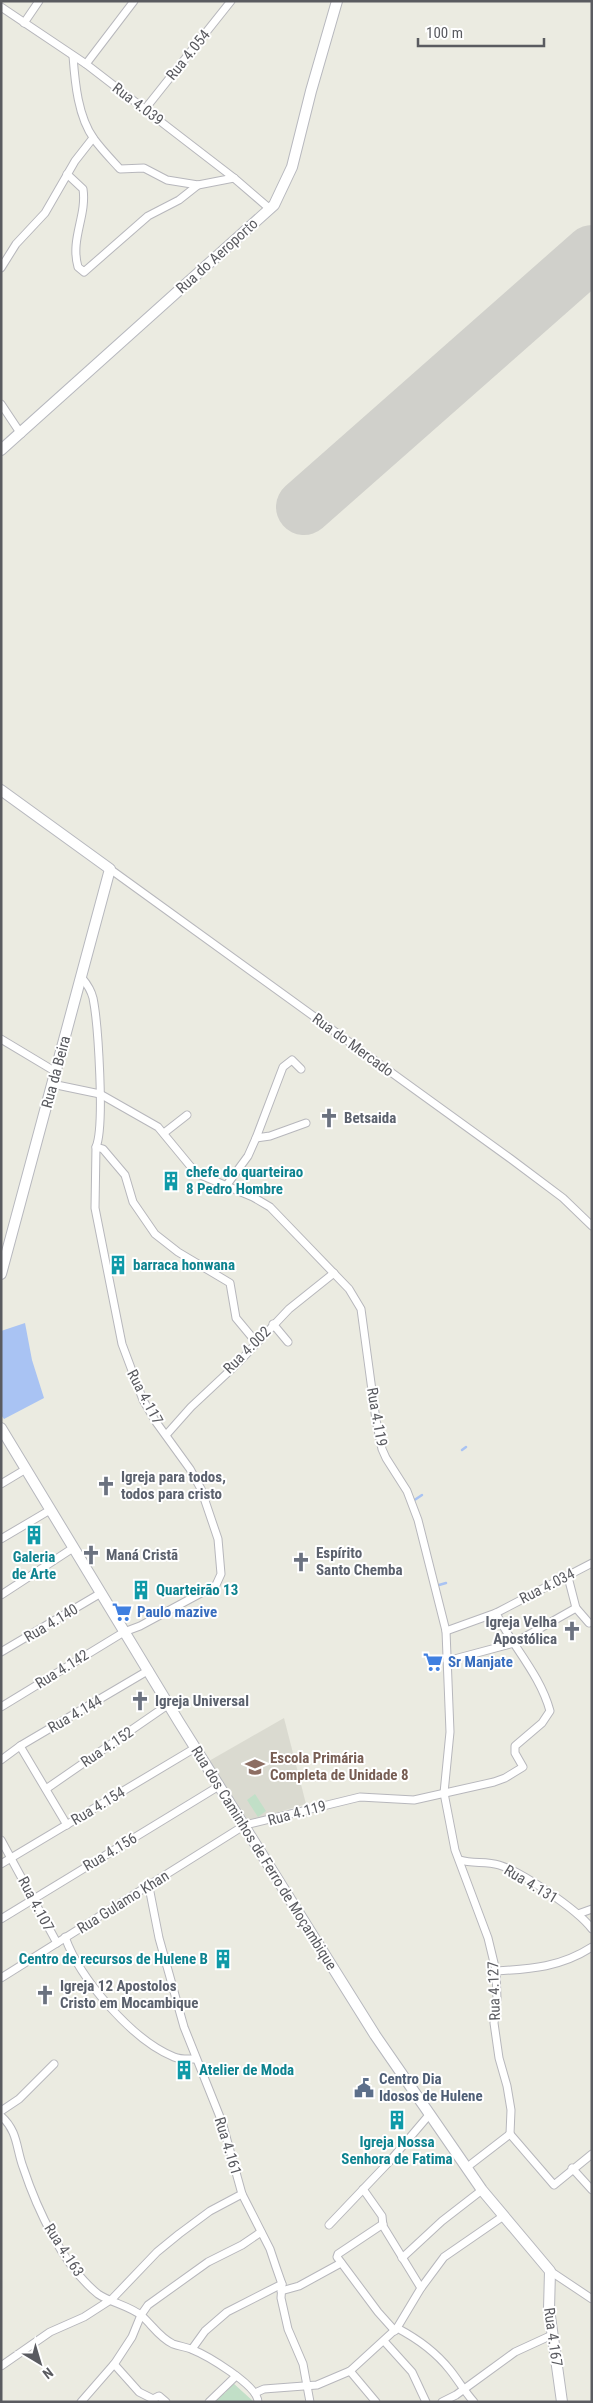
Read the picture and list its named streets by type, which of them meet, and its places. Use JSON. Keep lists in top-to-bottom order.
{
  "streets": {
    "street": [
      "Rua 4.054",
      "Rua 4.039",
      "Rua do Aeroporto",
      "Rua do Mercado",
      "Rua da Beira",
      "Rua 4.002",
      "Rua 4.117",
      "Rua 4.119",
      "Rua 4.034",
      "Rua 4.140",
      "Rua 4.142",
      "Rua 4.144",
      "Rua 4.152",
      "Rua 4.154",
      "Rua 4.156",
      "Rua dos Caminhos de Ferro de Moçambique",
      "Rua 4.131",
      "Rua Gulamo Khan",
      "Rua 4.107",
      "Rua 4.127",
      "Rua 4.161",
      "Rua 4.163",
      "Rua 4.167"
    ]
  },
  "crossings": [
    ["Rua 4.054", "Rua 4.039"],
    ["Rua 4.039", "Rua do Aeroporto"],
    ["Rua do Mercado", "Rua da Beira"],
    ["Rua da Beira", "Rua 4.117"],
    ["Rua da Beira", "Rua 4.119"],
    ["Rua 4.002", "Rua 4.117"],
    ["Rua 4.002", "Rua 4.119"],
    ["Rua 4.117", "Rua 4.119"],
    ["Rua 4.117", "Rua 4.142"],
    ["Rua 4.117", "Rua dos Caminhos de Ferro de Moçambique"],
    ["Rua 4.119", "Rua 4.034"],
    ["Rua 4.119", "Rua dos Caminhos de Ferro de Moçambique"],
    ["Rua 4.119", "Rua Gulamo Khan"],
    ["Rua 4.119", "Rua 4.127"],
    ["Rua 4.140", "Rua dos Caminhos de Ferro de Moçambique"],
    ["Rua 4.142", "Rua dos Caminhos de Ferro de Moçambique"],
    ["Rua 4.144", "Rua dos Caminhos de Ferro de Moçambique"],
    ["Rua 4.152", "Rua dos Caminhos de Ferro de Moçambique"],
    ["Rua 4.154", "Rua dos Caminhos de Ferro de Moçambique"],
    ["Rua 4.154", "Rua 4.107"],
    ["Rua 4.156", "Rua dos Caminhos de Ferro de Moçambique"],
    ["Rua 4.156", "Rua 4.107"],
    ["Rua dos Caminhos de Ferro de Moçambique", "Rua Gulamo Khan"],
    ["Rua dos Caminhos de Ferro de Moçambique", "Rua 4.167"],
    ["Rua 4.131", "Rua 4.127"],
    ["Rua Gulamo Khan", "Rua 4.107"],
    ["Rua Gulamo Khan", "Rua 4.161"]
  ],
  "places": {
    "church": [
      "Betsaida",
      "Igreja para todos, todos para cristo",
      "Maná Cristã",
      "Espírito Santo Chemba",
      "Igreja Velha Apostólica",
      "Igreja Universal",
      "Igreja 12 Apostolos Cristo em Mocambique"
    ],
    "building": [
      "chefe do quarteirao 8 Pedro Hombre",
      "barraca honwana",
      "Galeria de Arte",
      "Quarteirão 13",
      "Centro de recursos de Hulene B",
      "Atelier de Moda",
      "Igreja Nossa Senhora de Fatima"
    ],
    "supermarket": ["Paulo mazive", "Sr Manjate"],
    "school or university": ["Escola Primária Completa de Unidade 8"],
    "public building": ["Centro Dia Idosos de Hulene"]
  },
  "scale_bar": "100 m",
  "north": "bottom right"
}
